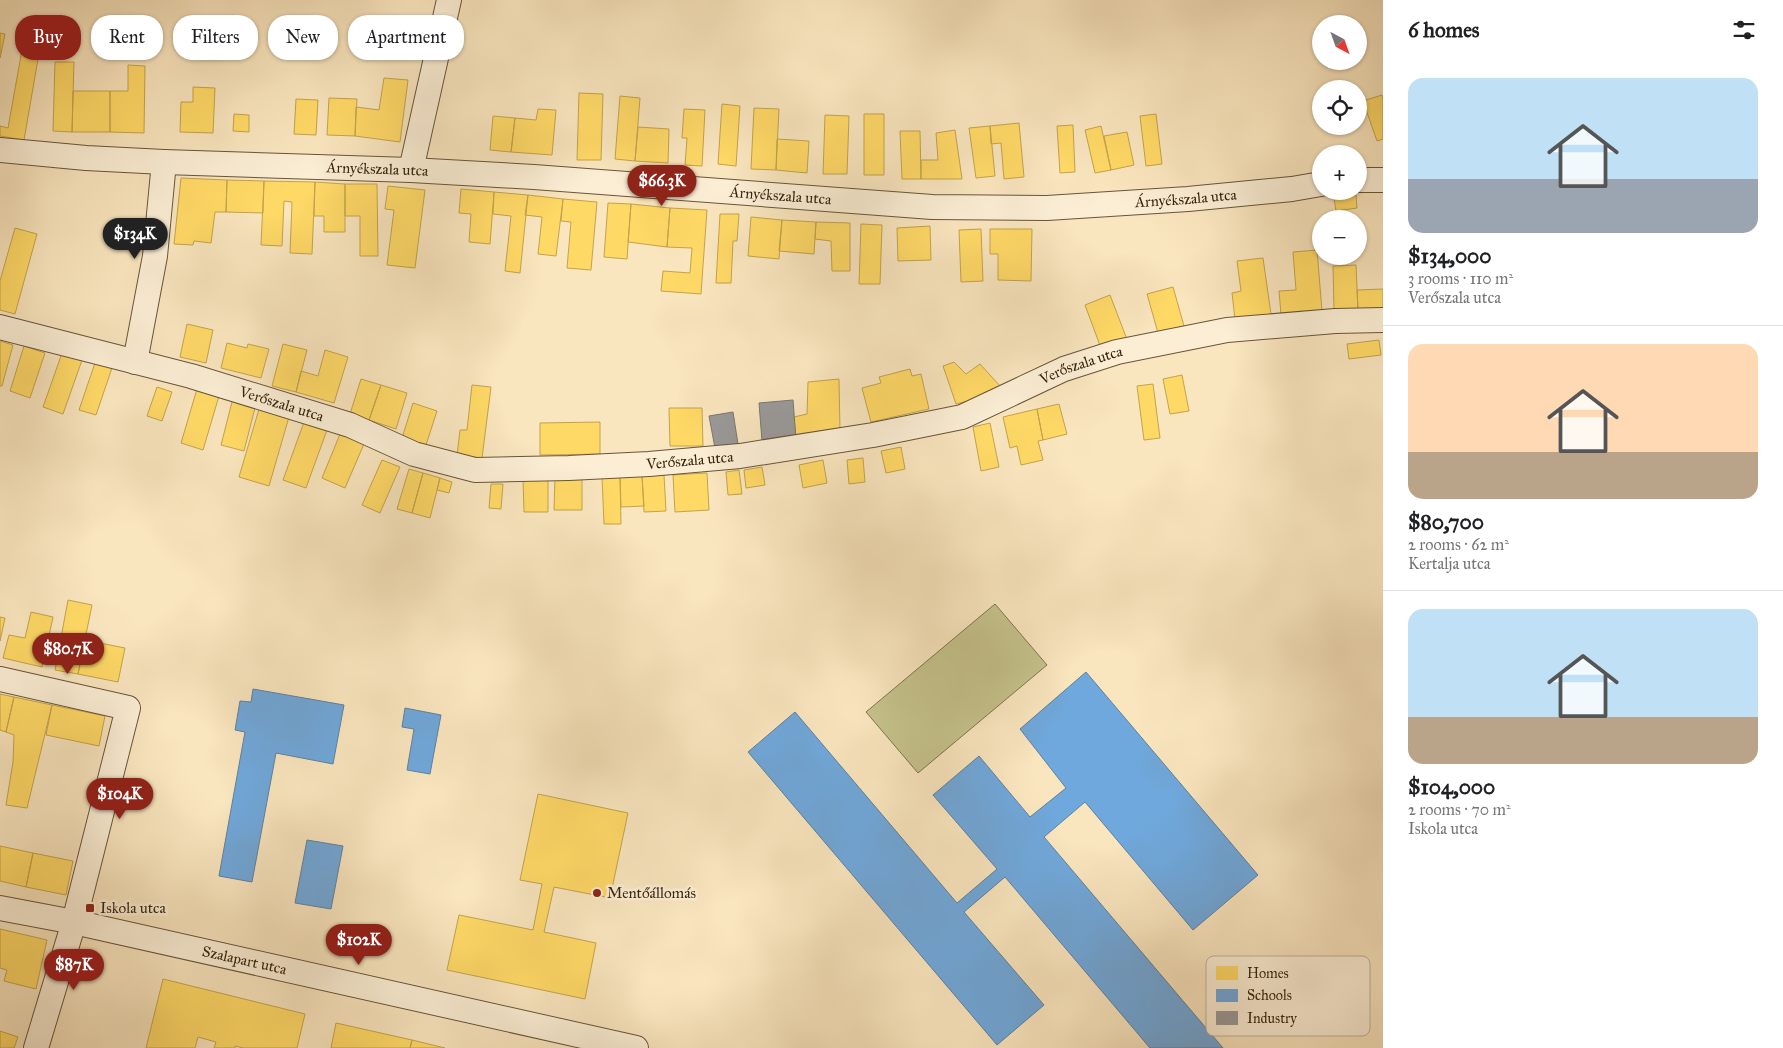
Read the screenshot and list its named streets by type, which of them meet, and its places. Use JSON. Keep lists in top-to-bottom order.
{
  "streets": {
    "street": ["Árnyékszala utca", "Verőszala utca", "Szalapart utca"]
  },
  "places": {
    "other": ["Mentőállomás"],
    "transit": ["Iskola utca"]
  },
  "legend": ["Homes", "Schools", "Industry"],
  "north": "bottom right",
  "page": {
    "heading": "6 homes",
    "map_buttons": ["+", "−"],
    "chip": [
      "Buy",
      "Rent",
      "Filters",
      "New",
      "Apartment"
    ],
    "list": [
      {
        "name": "$134,000",
        "note": "3 rooms · 110 m² · Verőszala utca"
      },
      {
        "name": "$80,700",
        "note": "2 rooms · 62 m² · Kertalja utca"
      },
      {
        "name": "$104,000",
        "note": "2 rooms · 70 m² · Iskola utca"
      }
    ],
    "price": [
      "$66.3K",
      "$134K",
      "$80.7K",
      "$104K",
      "$102K",
      "$87K"
    ]
  }
}
